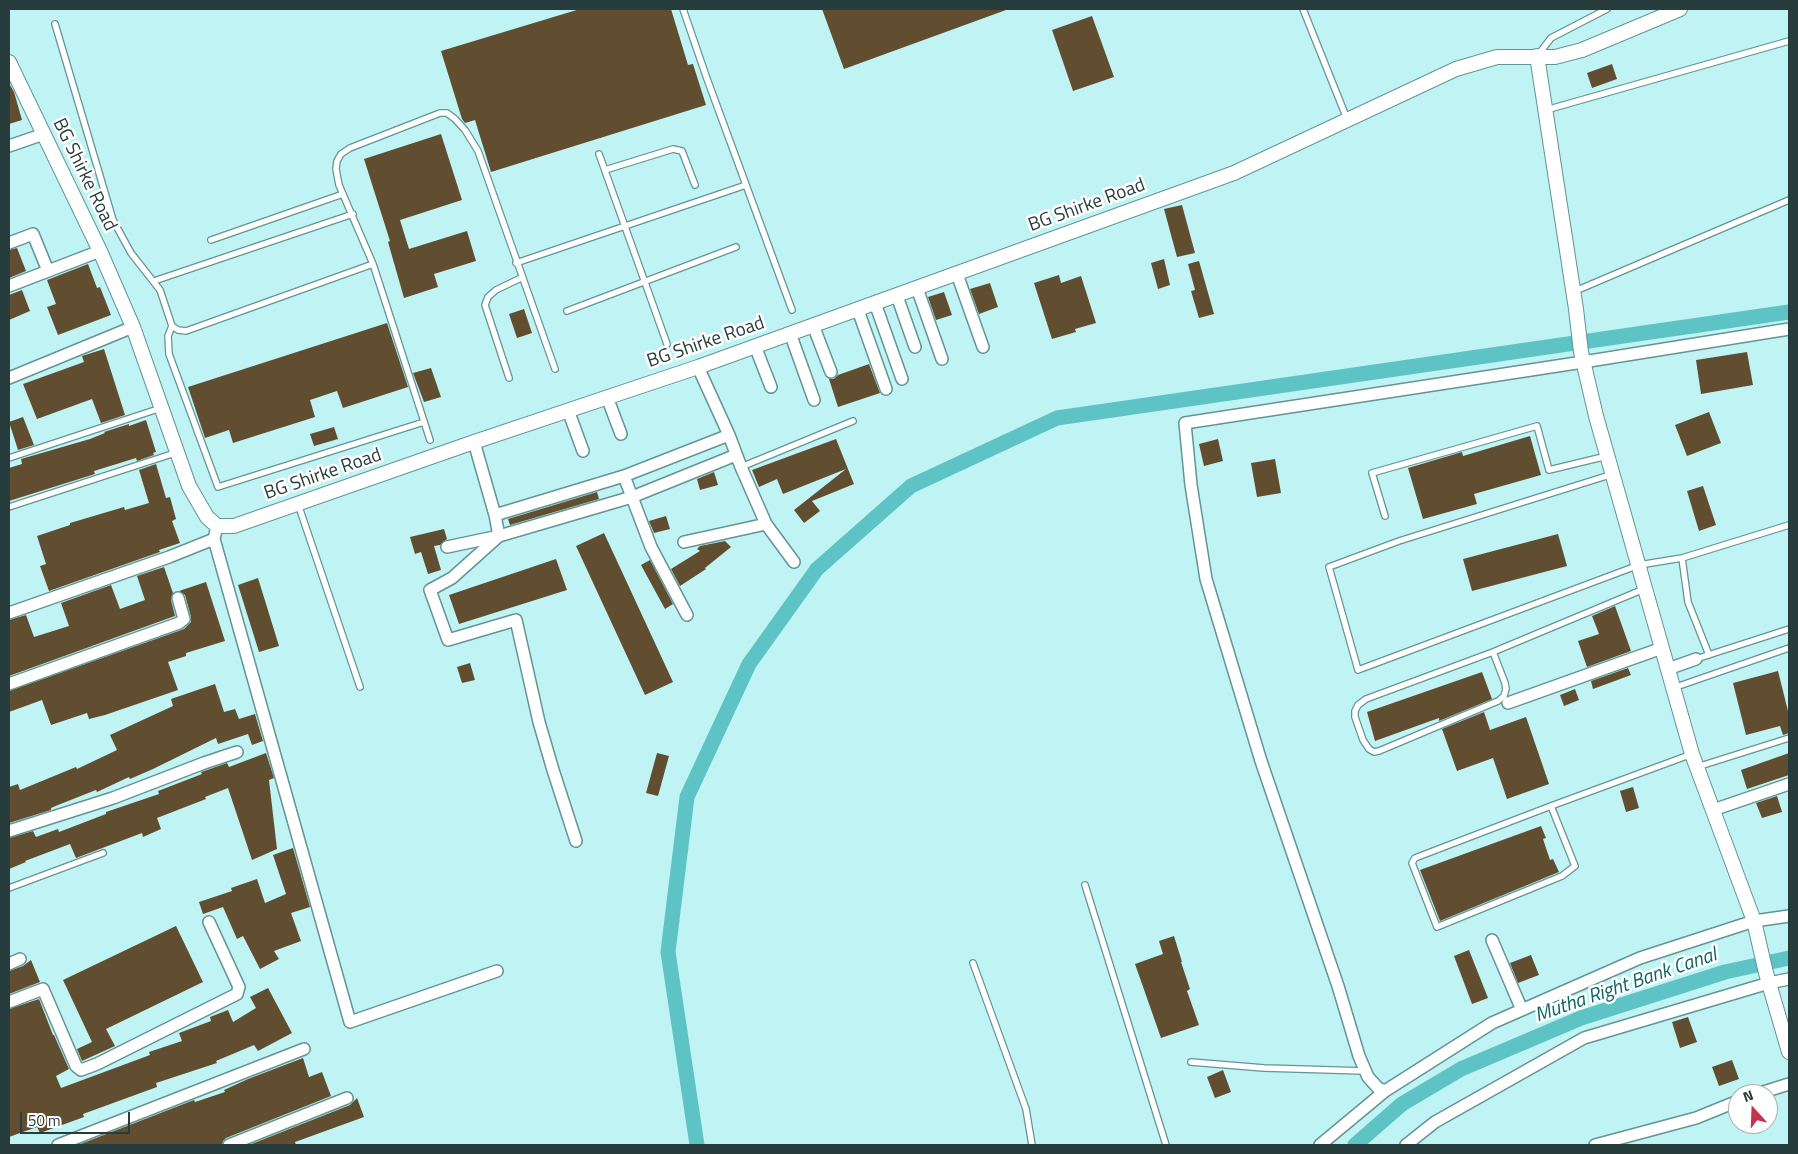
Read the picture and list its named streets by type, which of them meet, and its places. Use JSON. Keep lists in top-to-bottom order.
{
  "streets": {
    "street": ["BG Shirke Road"]
  },
  "water": ["Mutha Right Bank Canal"],
  "scale_bar": "50 m",
  "north": "top"
}
